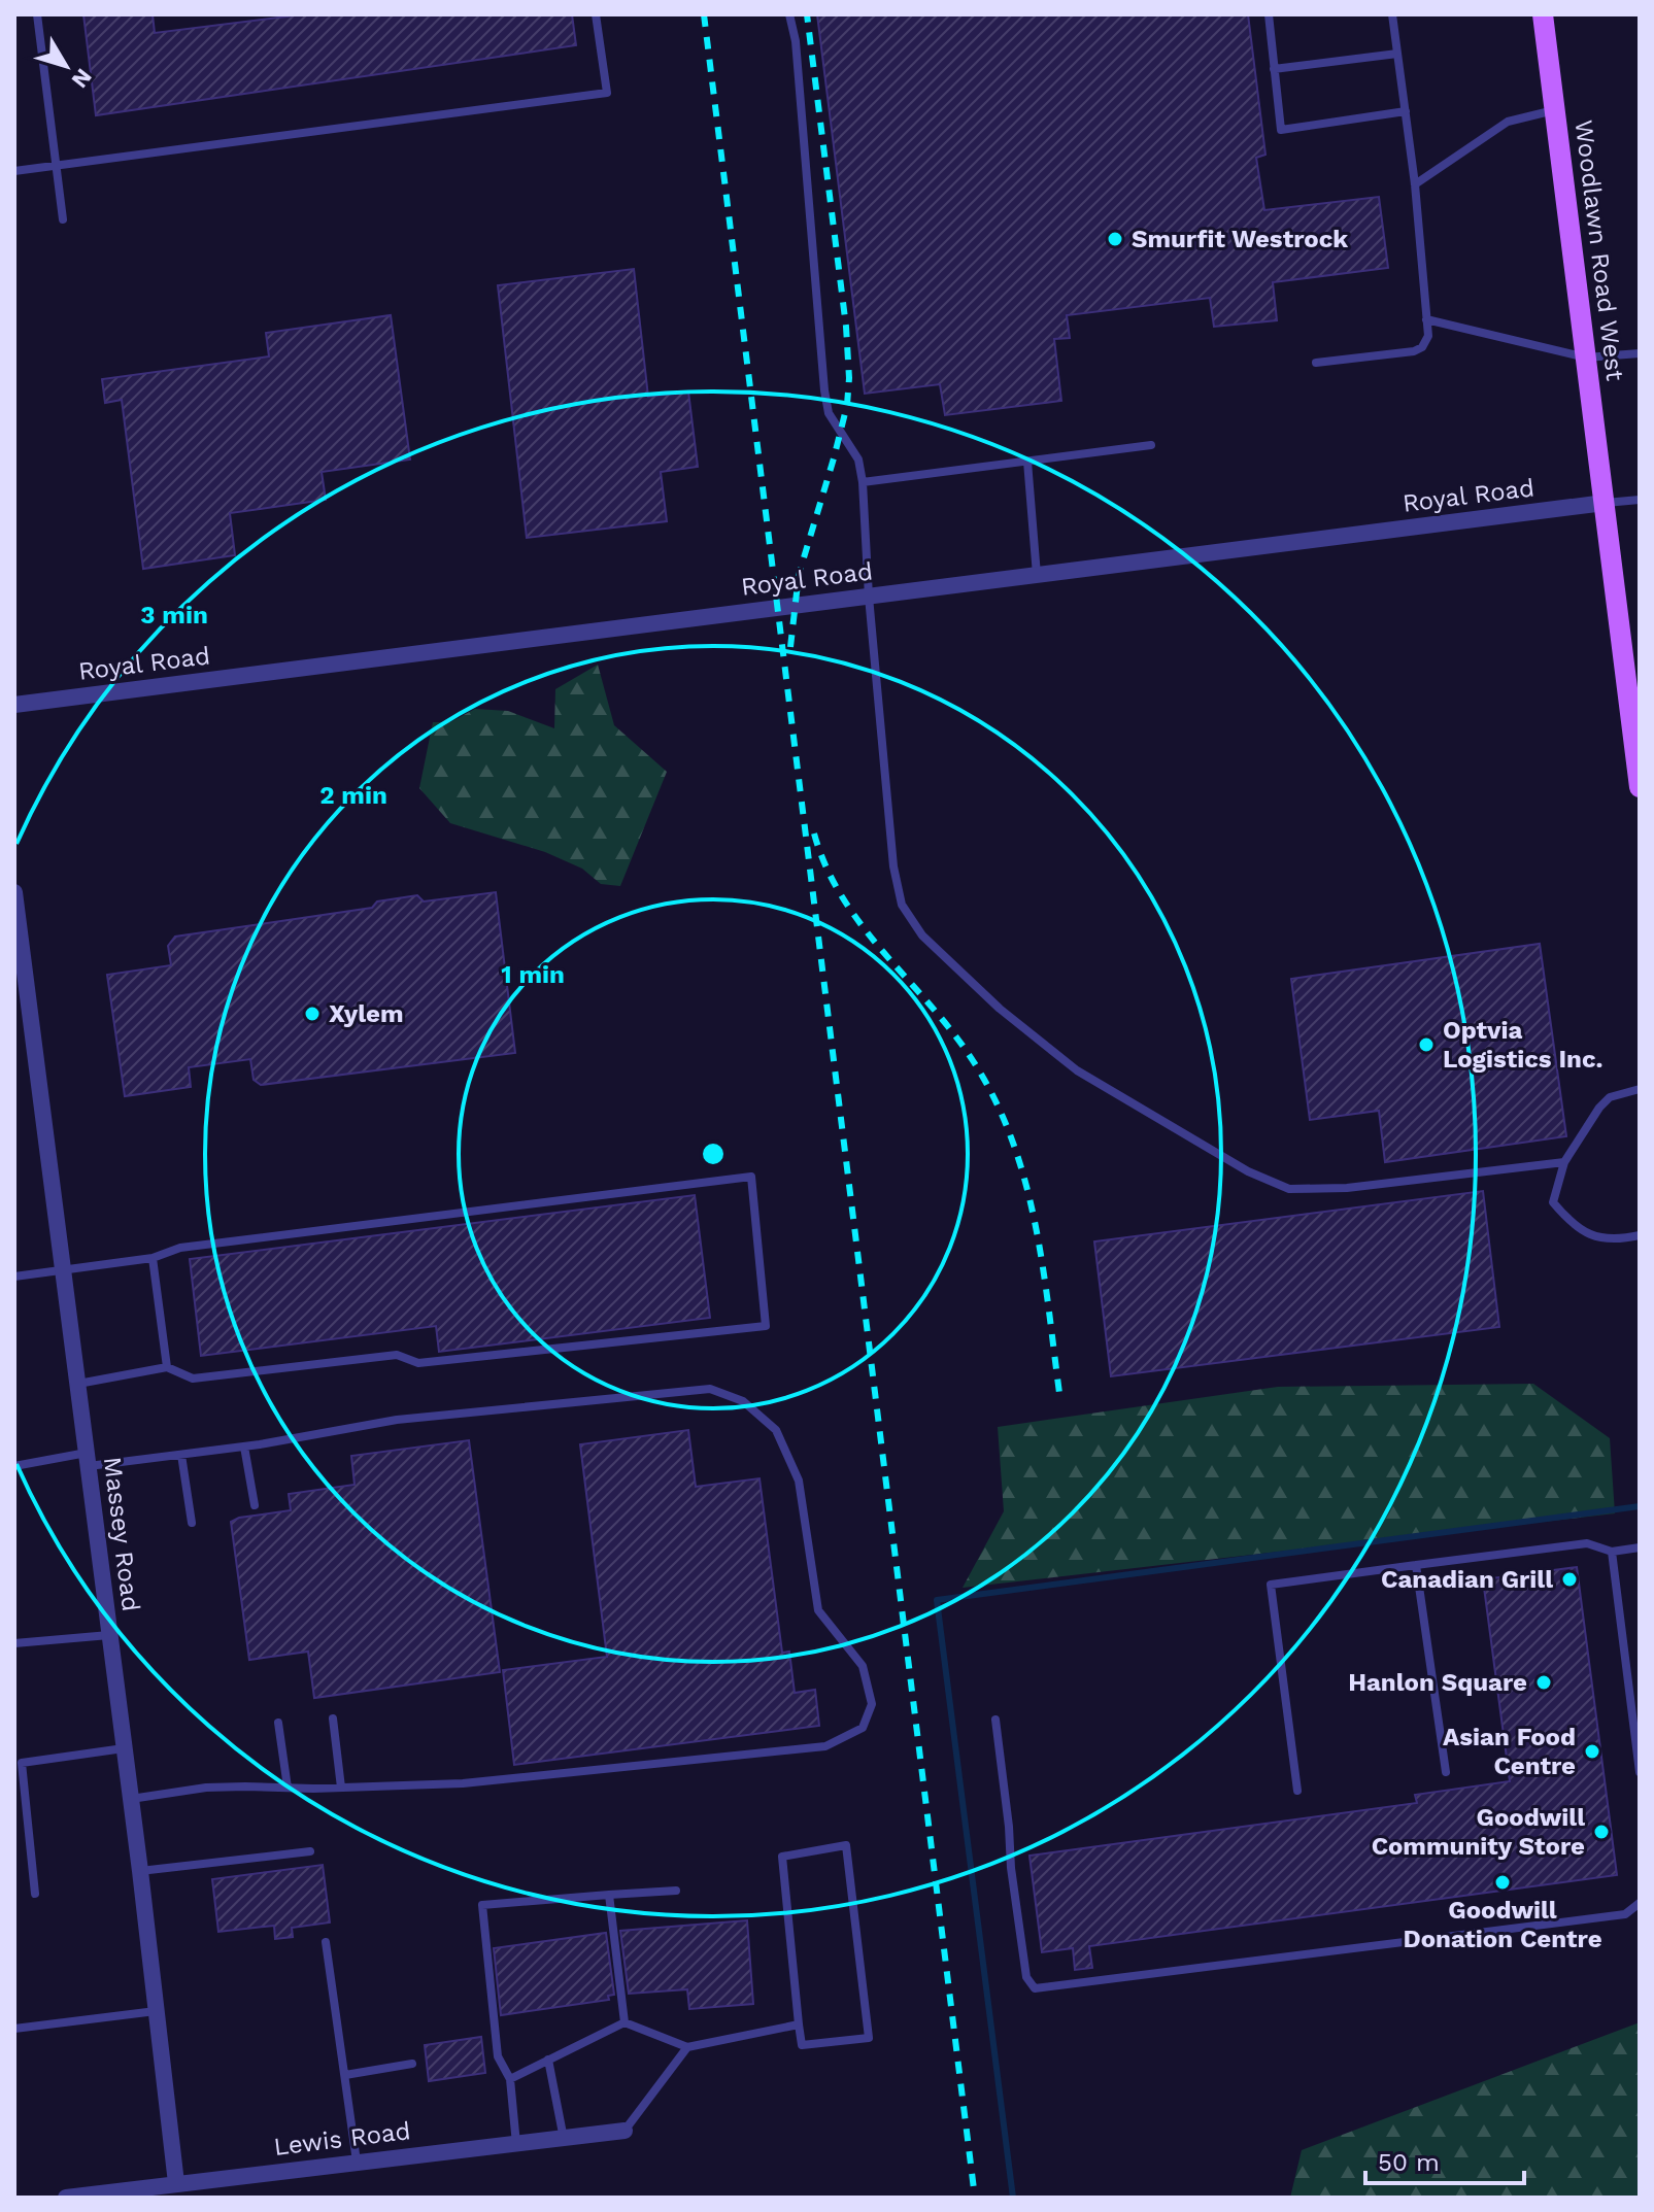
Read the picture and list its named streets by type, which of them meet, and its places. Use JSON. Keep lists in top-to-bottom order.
{
  "streets": {
    "main road": ["Woodlawn Road West"],
    "street": ["Royal Road", "Massey Road", "Lewis Road"]
  },
  "crossings": [
    ["Woodlawn Road West", "Royal Road"],
    ["Massey Road", "Lewis Road"]
  ],
  "places": [
    "Smurfit Westrock",
    "Xylem",
    "Optvia Logistics Inc.",
    "Canadian Grill",
    "Hanlon Square",
    "Asian Food Centre",
    "Goodwill Community Store",
    "Goodwill Donation Centre"
  ],
  "scale_bar": "50 m",
  "north": "bottom right",
  "rings": ["3 min", "2 min", "1 min"]
}
